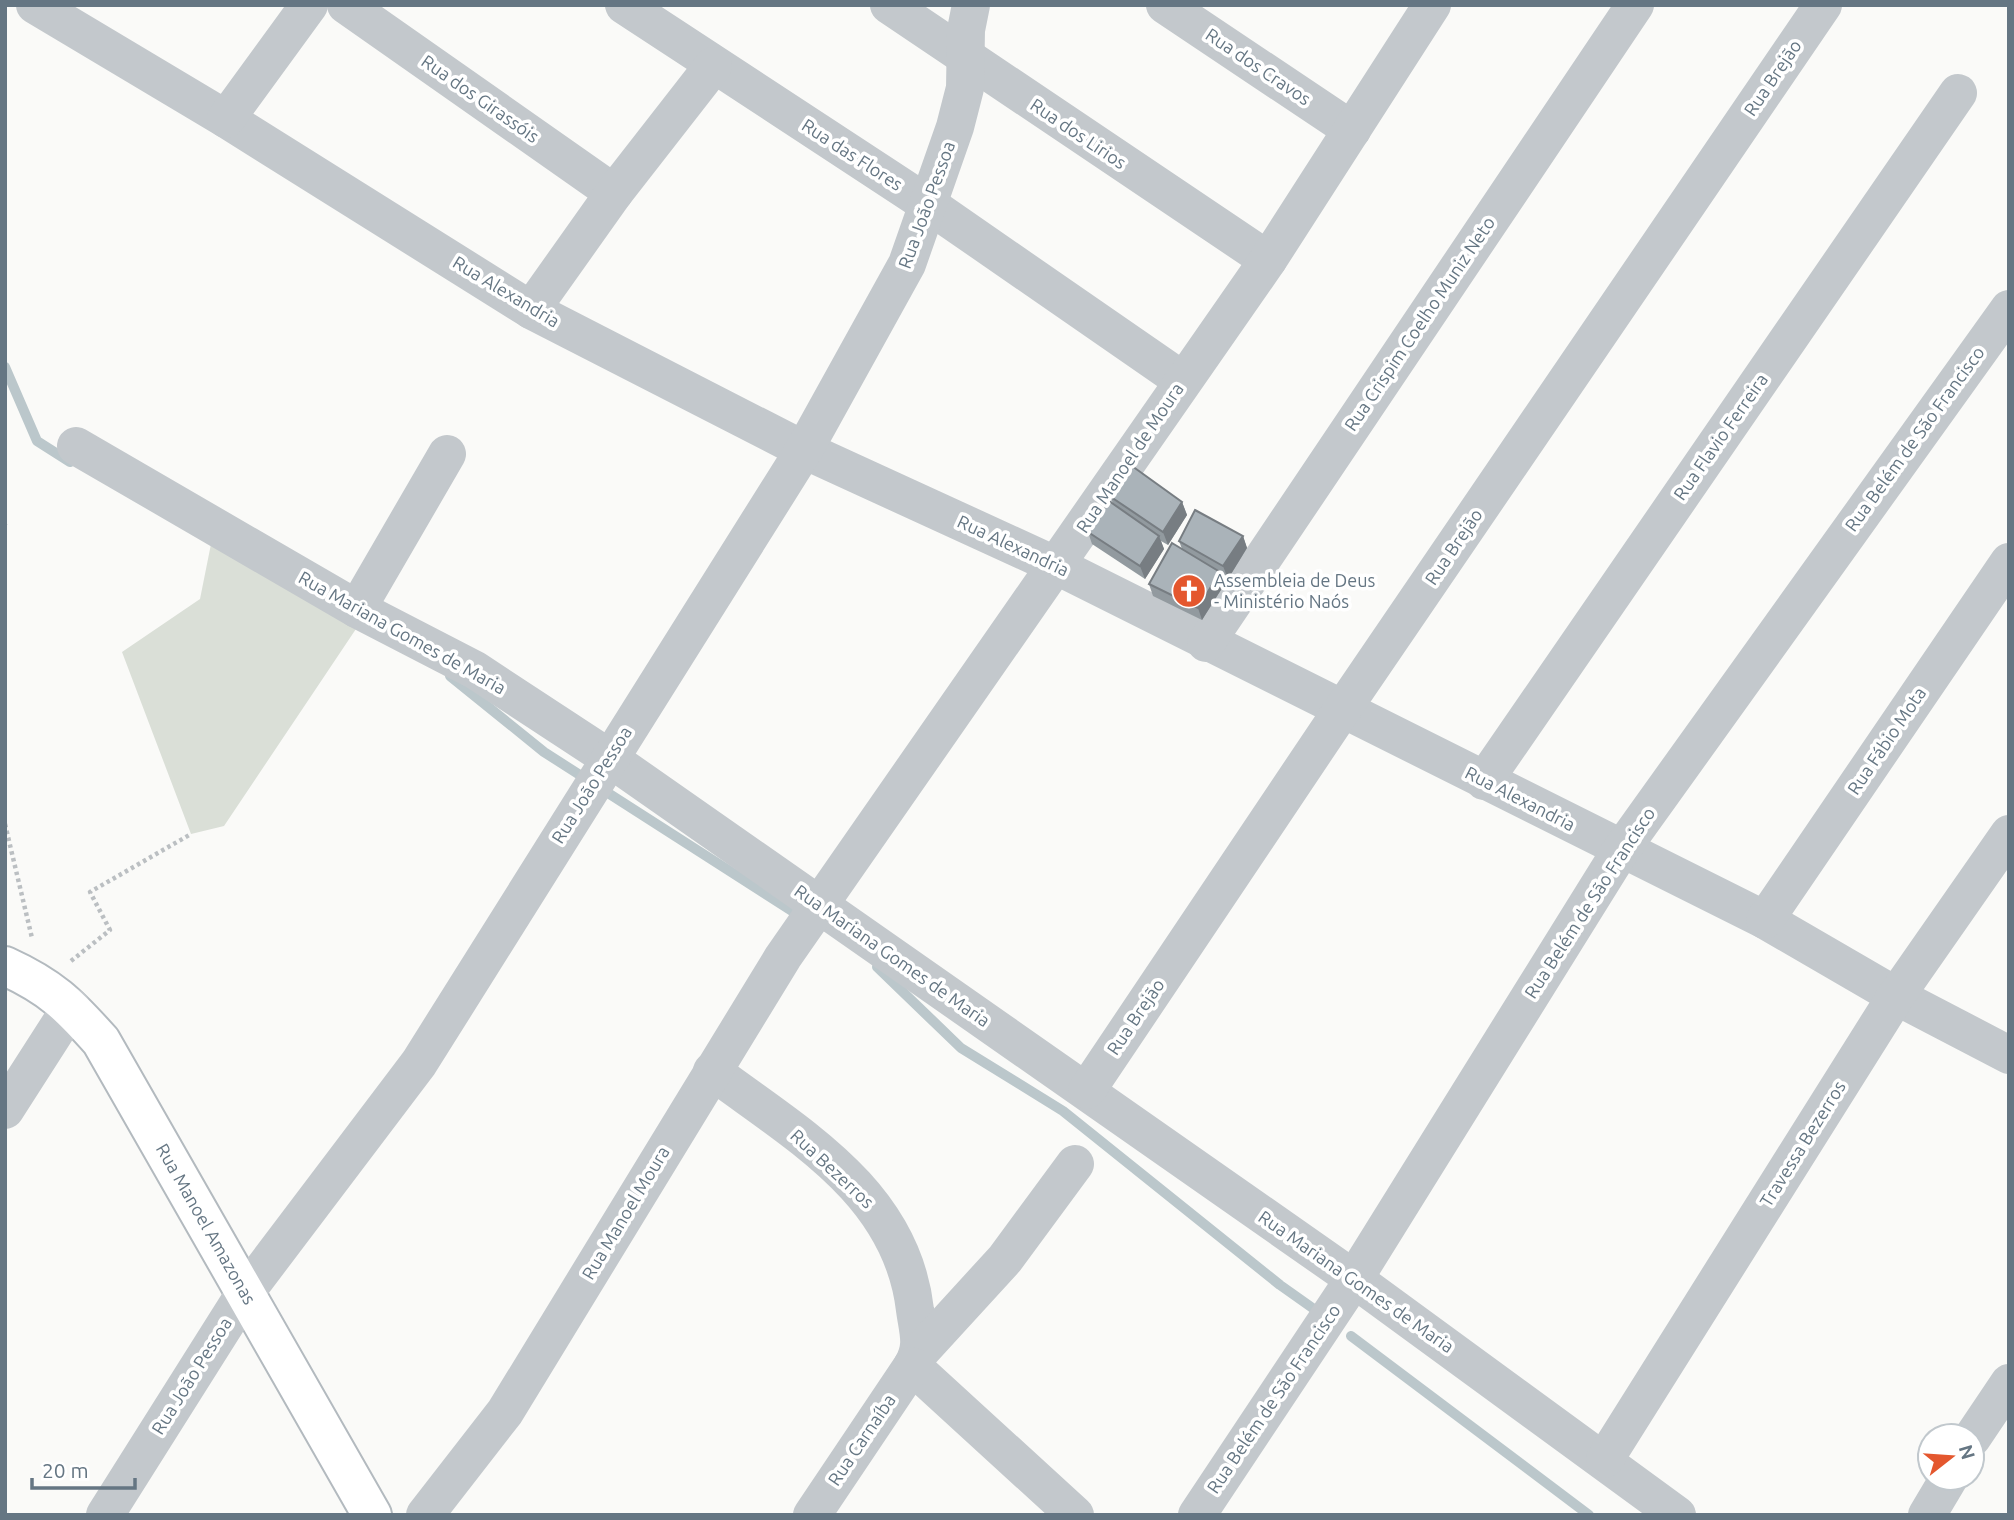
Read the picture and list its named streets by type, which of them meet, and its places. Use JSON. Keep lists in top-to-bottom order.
{
  "streets": {
    "main road": ["Rua Manoel Amazonas"],
    "street": [
      "Rua dos Cravos",
      "Rua Brejão",
      "Rua dos Girassóis",
      "Rua dos Lirios",
      "Rua das Flores",
      "Rua João Pessoa",
      "Rua Alexandria",
      "Rua Crispim Coelho Muniz Neto",
      "Rua Flavio Ferreira",
      "Rua Belém de São Francisco",
      "Rua Manoel de Moura",
      "Rua Mariana Gomes de Maria",
      "Rua Fábio Mota",
      "Travessa Bezerros",
      "Rua Bezerros",
      "Rua Manoel Moura",
      "Rua Carnaíba"
    ]
  },
  "crossings": [
    ["Rua dos Cravos", "Rua Manoel de Moura"],
    ["Rua Brejão", "Rua Alexandria"],
    ["Rua Brejão", "Rua Mariana Gomes de Maria"],
    ["Rua dos Lirios", "Rua João Pessoa"],
    ["Rua dos Lirios", "Rua Manoel de Moura"],
    ["Rua das Flores", "Rua João Pessoa"],
    ["Rua das Flores", "Rua Manoel de Moura"],
    ["Rua João Pessoa", "Rua Alexandria"],
    ["Rua João Pessoa", "Rua Mariana Gomes de Maria"],
    ["Rua João Pessoa", "Rua Manoel Amazonas"],
    ["Rua Alexandria", "Rua Crispim Coelho Muniz Neto"],
    ["Rua Alexandria", "Rua Flavio Ferreira"],
    ["Rua Alexandria", "Rua Belém de São Francisco"],
    ["Rua Alexandria", "Rua Manoel de Moura"],
    ["Rua Alexandria", "Rua Fábio Mota"],
    ["Rua Alexandria", "Travessa Bezerros"],
    ["Rua Belém de São Francisco", "Rua Mariana Gomes de Maria"],
    ["Rua Manoel de Moura", "Rua Mariana Gomes de Maria"],
    ["Rua Manoel de Moura", "Rua Manoel Moura"],
    ["Rua Mariana Gomes de Maria", "Travessa Bezerros"],
    ["Rua Mariana Gomes de Maria", "Rua Manoel Moura"],
    ["Rua Bezerros", "Rua Manoel Moura"],
    ["Rua Bezerros", "Rua Carnaíba"]
  ],
  "places": {
    "church": ["Assembleia de Deus - Ministério Naós"]
  },
  "scale_bar": "20 m",
  "north": "right"
}
